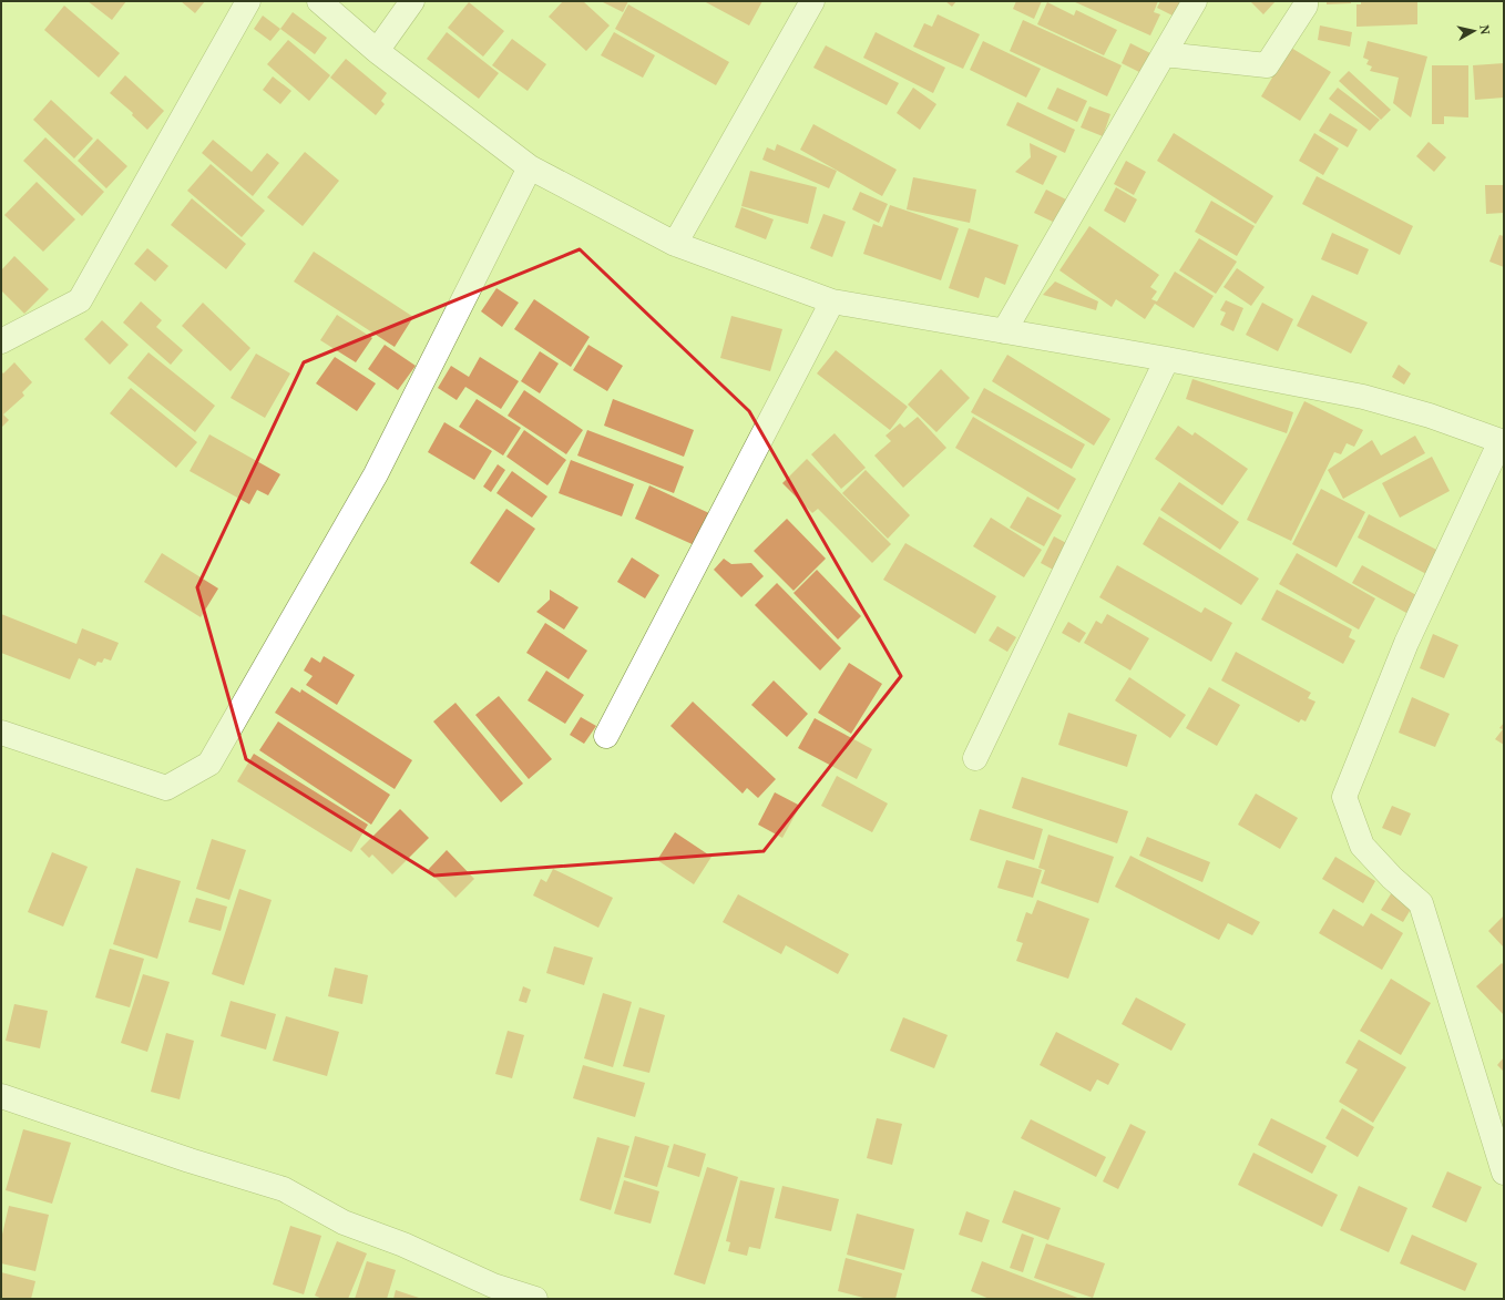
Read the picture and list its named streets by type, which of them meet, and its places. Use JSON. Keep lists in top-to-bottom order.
{
  "north": "right"
}
